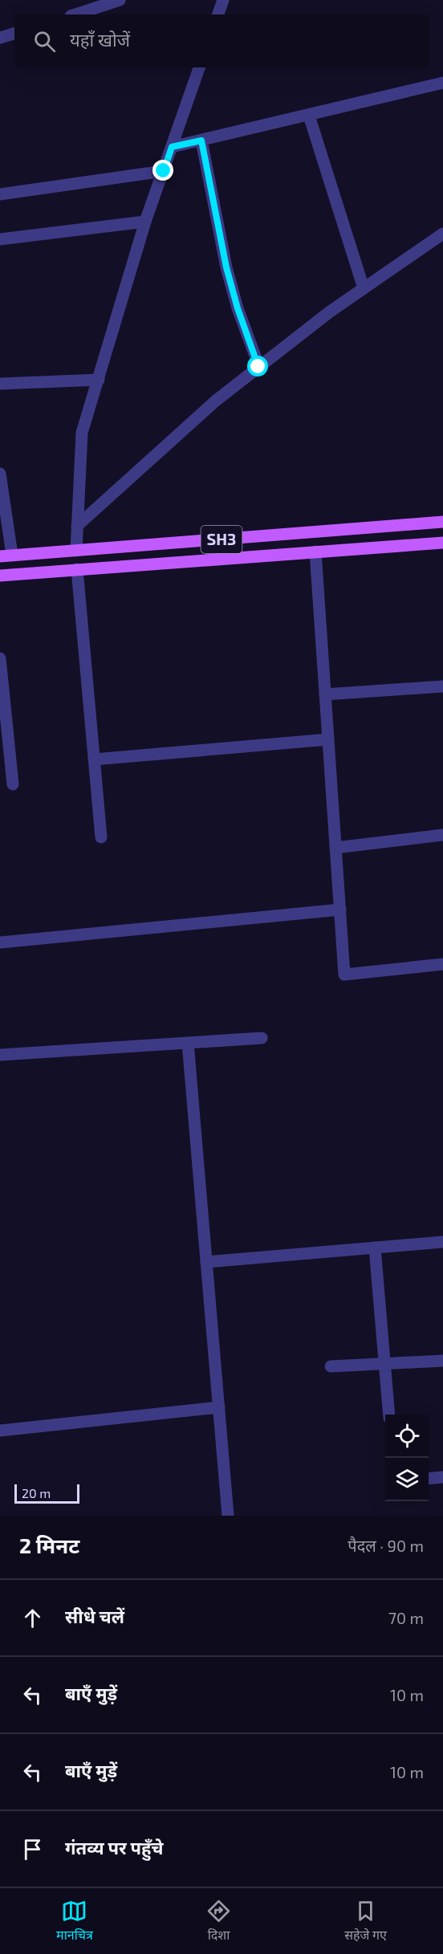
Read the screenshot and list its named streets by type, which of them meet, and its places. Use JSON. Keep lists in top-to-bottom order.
{
  "streets": {
    "main road": ["SH3"]
  },
  "scale_bar": "20 m",
  "page": {
    "search": "यहाँ खोजें",
    "scale": "20 m",
    "heading": ["2 मिनट", "पैदल · 90 m"],
    "list": [
      ["सीधे चलें", "70 m"],
      ["बाएँ मुड़ें", "10 m"],
      ["बाएँ मुड़ें", "10 m"],
      "गंतव्य पर पहुँचे"
    ],
    "nav": ["मानचित्र", "दिशा", "सहेजे गए"]
  }
}
